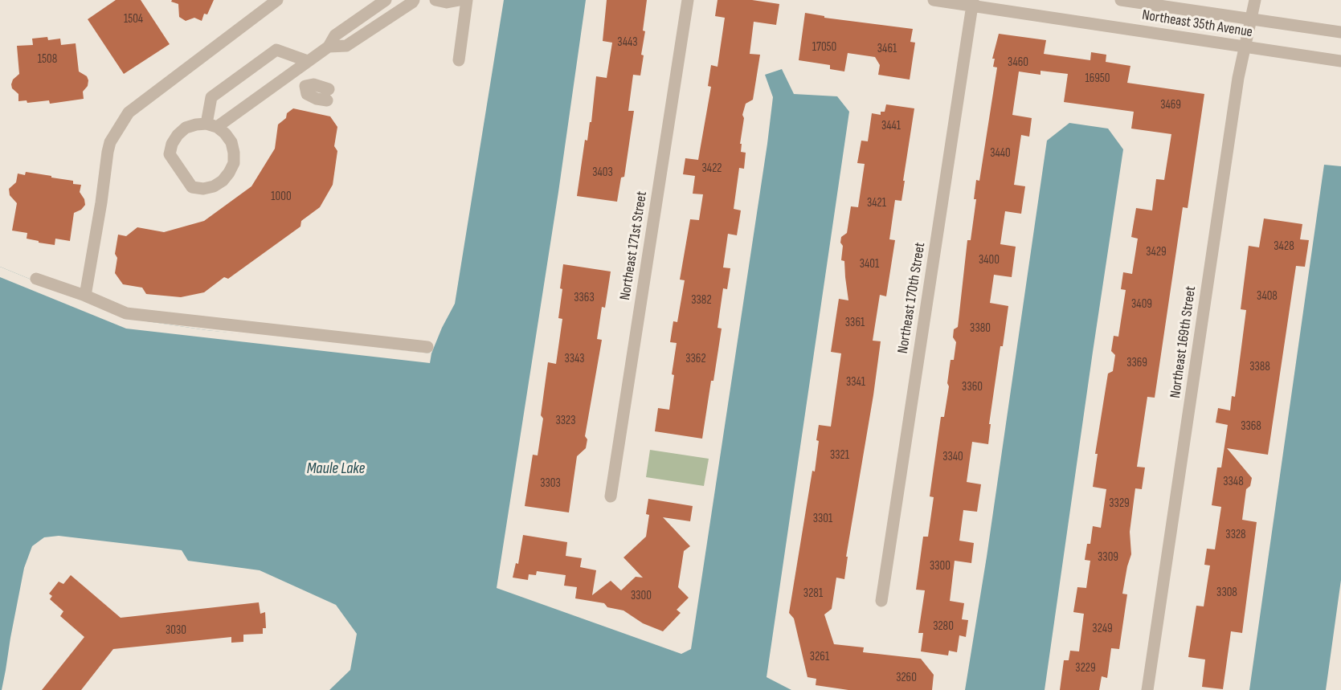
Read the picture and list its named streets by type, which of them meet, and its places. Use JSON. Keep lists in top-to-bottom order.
{
  "streets": {
    "street": [
      "Northeast 35th Avenue",
      "Northeast 171st Street",
      "Northeast 170th Street",
      "Northeast 169th Street"
    ]
  },
  "crossings": [
    ["Northeast 35th Avenue", "Northeast 170th Street"],
    ["Northeast 35th Avenue", "Northeast 169th Street"]
  ],
  "water": ["Maule Lake"],
  "house_numbers": [
    "1504",
    "3443",
    "17050",
    "3461",
    "1508",
    "3460",
    "16950",
    "3469",
    "3441",
    "3440",
    "3422",
    "3403",
    "1000",
    "3421",
    "3428",
    "3429",
    "3400",
    "3401",
    "3408",
    "3363",
    "3382",
    "3409",
    "3361",
    "3380",
    "3343",
    "3362",
    "3369",
    "3388",
    "3341",
    "3360",
    "3323",
    "3368",
    "3321",
    "3340",
    "3348",
    "3303",
    "3329",
    "3301",
    "3328",
    "3309",
    "3300",
    "3308",
    "3281",
    "3300",
    "3280",
    "3249",
    "3030",
    "3261",
    "3229",
    "3260"
  ]
}
